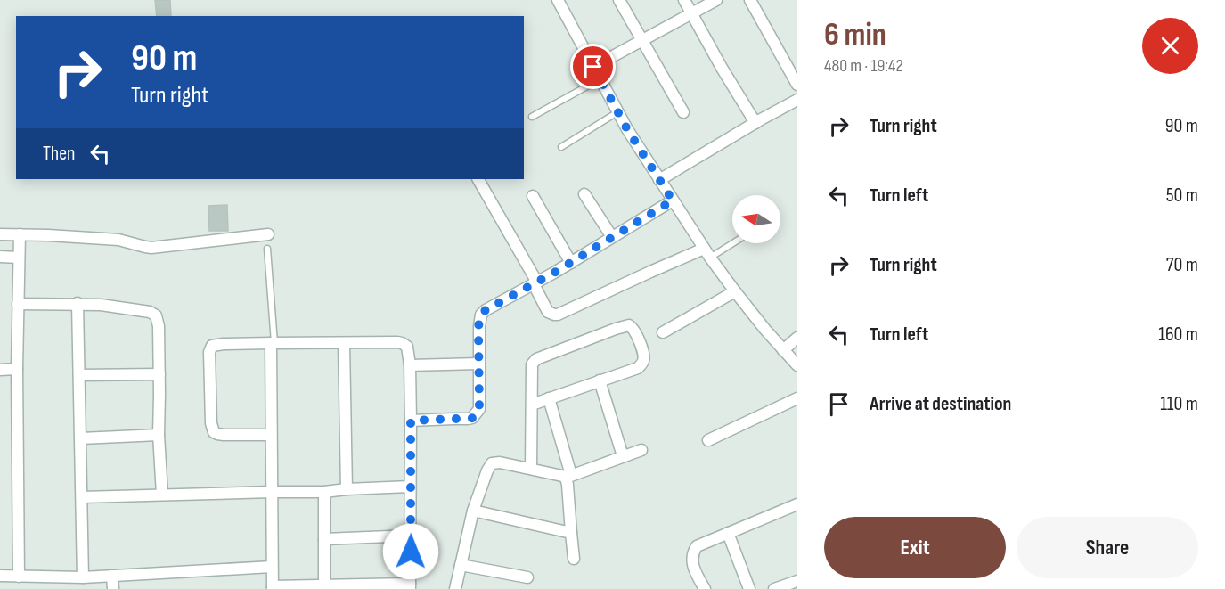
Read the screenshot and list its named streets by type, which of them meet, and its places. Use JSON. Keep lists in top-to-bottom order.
{
  "north": "left",
  "page": {
    "heading": ["6 min", "480 m · 19:42"],
    "turn": ["90 m", "Turn right"],
    "list": [
      {
        "name": "Turn right",
        "value": "90 m"
      },
      {
        "name": "Turn left",
        "value": "50 m"
      },
      {
        "name": "Turn right",
        "value": "70 m"
      },
      {
        "name": "Turn left",
        "value": "160 m"
      },
      {
        "name": "Arrive at destination",
        "value": "110 m"
      }
    ],
    "then": "Then",
    "buttons": ["Exit", "Share"]
  }
}
